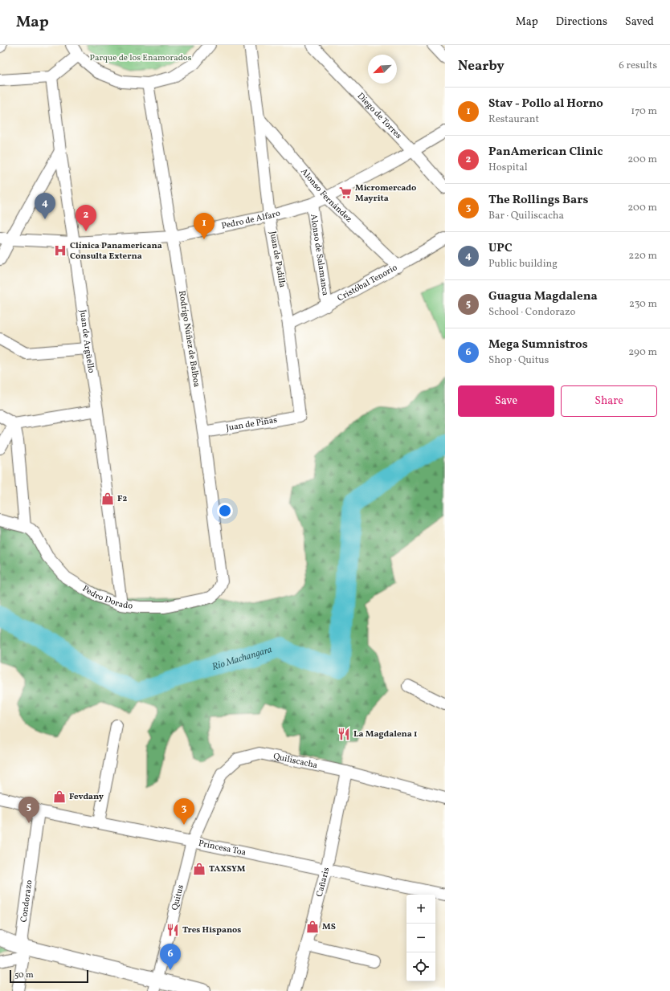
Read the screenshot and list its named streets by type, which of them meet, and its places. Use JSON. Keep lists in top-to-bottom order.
{
  "streets": {
    "street": [
      "Diego de Torres",
      "Alonso Fernández",
      "Pedro de Alfaro",
      "Alonso de Salamanca",
      "Juan de Padilla",
      "Cristóbal Tenorio",
      "Rodrigo Núñez de Balboa",
      "Juan de Argüello",
      "Juan de Piñas",
      "Pedro Dorado",
      "Quiliscacha",
      "Princesa Toa",
      "Cañaris",
      "Quitus",
      "Condorazo"
    ]
  },
  "crossings": [
    ["Diego de Torres", "Pedro de Alfaro"],
    ["Alonso Fernández", "Pedro de Alfaro"],
    ["Alonso Fernández", "Juan de Padilla"],
    ["Alonso Fernández", "Cristóbal Tenorio"],
    ["Pedro de Alfaro", "Alonso de Salamanca"],
    ["Pedro de Alfaro", "Juan de Padilla"],
    ["Pedro de Alfaro", "Rodrigo Núñez de Balboa"],
    ["Pedro de Alfaro", "Juan de Argüello"],
    ["Alonso de Salamanca", "Cristóbal Tenorio"],
    ["Juan de Padilla", "Cristóbal Tenorio"],
    ["Juan de Padilla", "Juan de Piñas"],
    ["Rodrigo Núñez de Balboa", "Juan de Piñas"],
    ["Rodrigo Núñez de Balboa", "Pedro Dorado"],
    ["Juan de Argüello", "Pedro Dorado"],
    ["Quiliscacha", "Princesa Toa"],
    ["Quiliscacha", "Cañaris"],
    ["Quiliscacha", "Quitus"],
    ["Princesa Toa", "Cañaris"],
    ["Princesa Toa", "Quitus"],
    ["Princesa Toa", "Condorazo"]
  ],
  "water": ["Rio Machangara"],
  "parks": ["Parque de los Enamorados"],
  "places": {
    "supermarket": ["Micromercado Mayrita"],
    "hospital": ["Clínica Panamericana Consulta Externa"],
    "shop": [
      "F2",
      "Fevdany",
      "TAXSYM",
      "MS"
    ],
    "restaurant": ["La Magdalena 1", "Tres Hispanos"]
  },
  "scale_bar": "50 m",
  "north": "bottom left",
  "page": {
    "header": "Map",
    "nav": ["Map", "Directions", "Saved"],
    "heading": ["Nearby", "6 results"],
    "list": [
      {
        "mark": "1",
        "name": "Stav - Pollo al Horno",
        "note": "Restaurant",
        "value": "170 m"
      },
      {
        "mark": "2",
        "name": "PanAmerican Clinic",
        "note": "Hospital",
        "value": "200 m"
      },
      {
        "mark": "3",
        "name": "The Rollings Bars",
        "note": "Bar · Quiliscacha",
        "value": "200 m"
      },
      {
        "mark": "4",
        "name": "UPC",
        "note": "Public building",
        "value": "220 m"
      },
      {
        "mark": "5",
        "name": "Guagua Magdalena",
        "note": "School · Condorazo",
        "value": "230 m"
      },
      {
        "mark": "6",
        "name": "Mega Sumnistros",
        "note": "Shop · Quitus",
        "value": "290 m"
      }
    ],
    "pins": [
      "4",
      "2",
      "1",
      "5",
      "3",
      "6"
    ],
    "buttons": ["Save", "Share"],
    "map_buttons": ["+", "−"],
    "scale": "50 m"
  }
}
